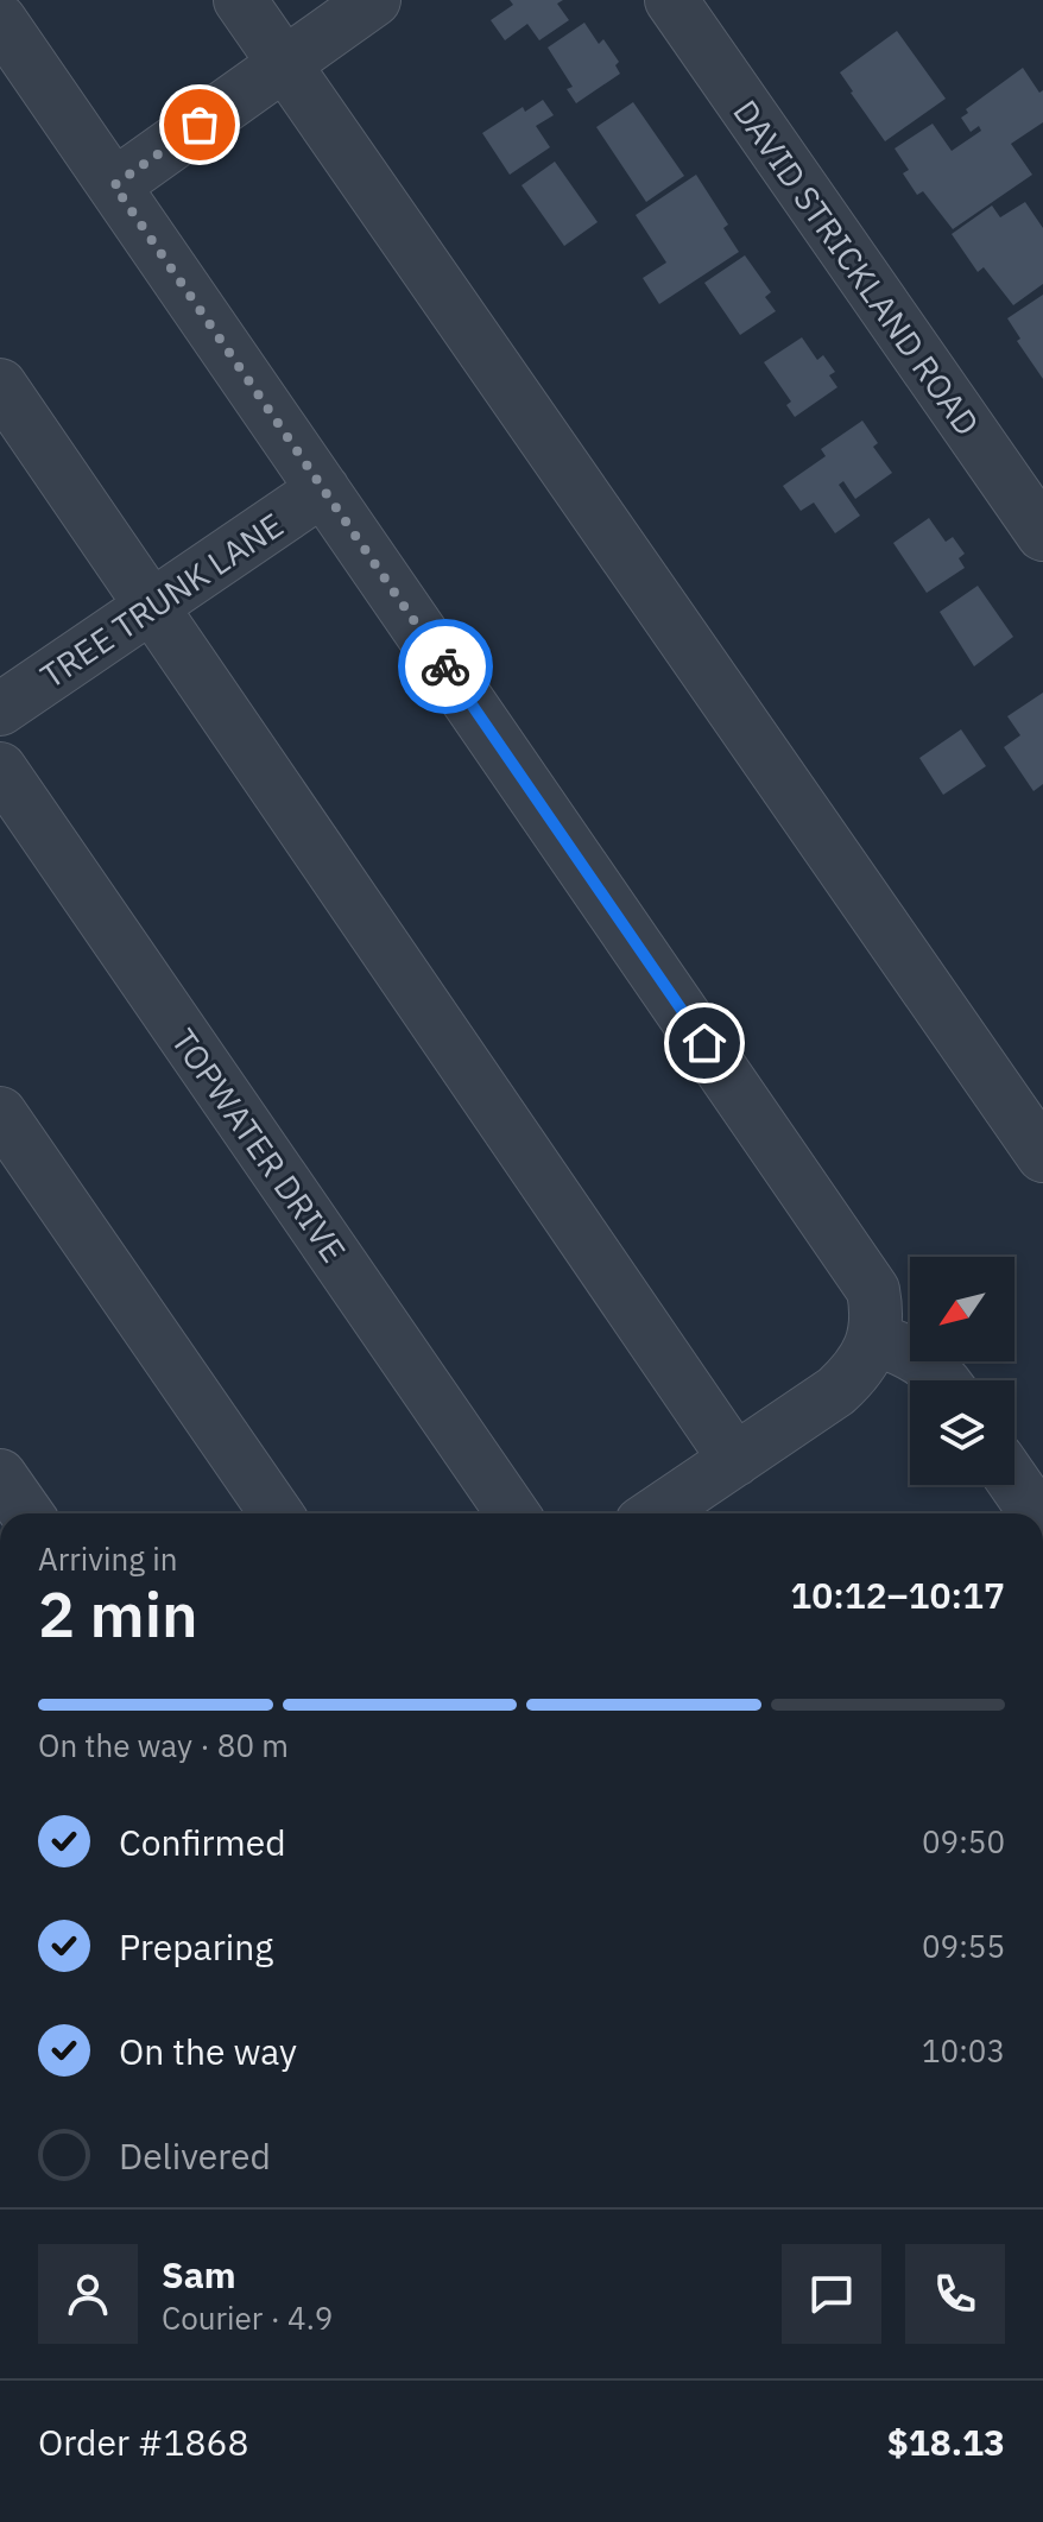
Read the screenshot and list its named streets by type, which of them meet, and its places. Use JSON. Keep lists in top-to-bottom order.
{
  "streets": {
    "street": ["DAVID STRICKLAND ROAD", "TREE TRUNK LANE", "TOPWATER DRIVE"]
  },
  "north": "bottom left",
  "page": {
    "heading": ["2 min", "Arriving in", "10:12–10:17"],
    "panel": [
      "Sam",
      "Courier · 4.9",
      "Order #1868",
      "$18.13"
    ],
    "bar": "On the way · 80 m",
    "list": [
      ["Confirmed", "09:50"],
      ["Preparing", "09:55"],
      ["On the way", "10:03"],
      "Delivered"
    ]
  }
}
